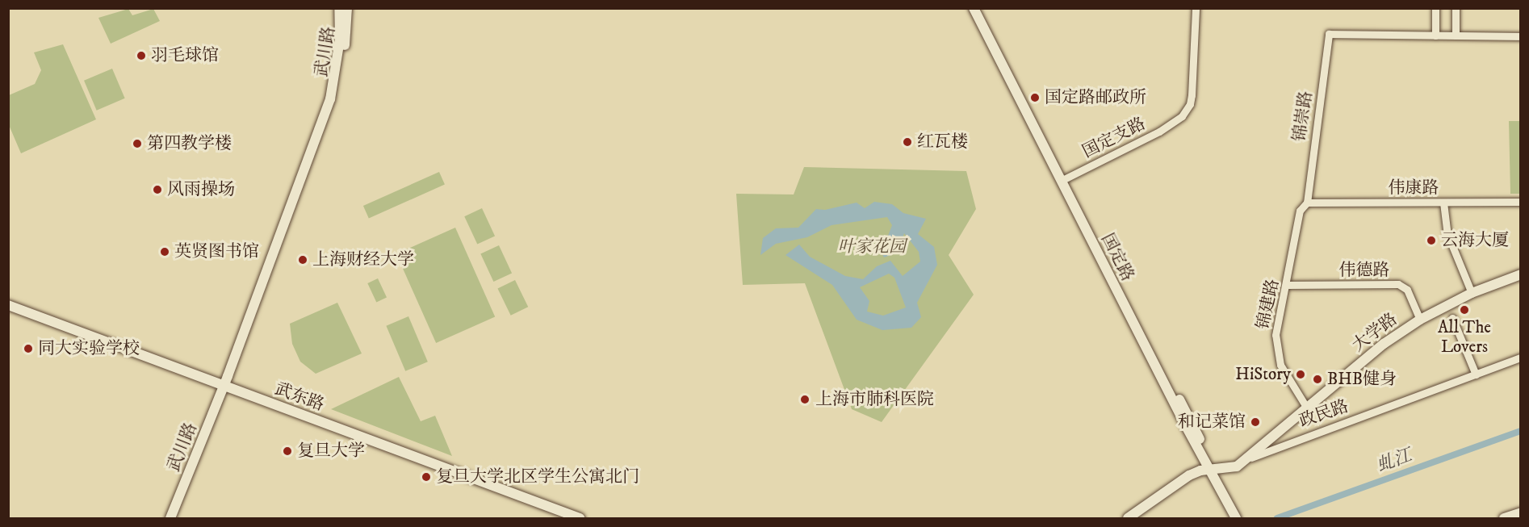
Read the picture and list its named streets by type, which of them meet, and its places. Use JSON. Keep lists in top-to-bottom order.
{
  "streets": {
    "street": [
      "武川路",
      "锦崇路",
      "国定支路",
      "伟康路",
      "国定路",
      "伟德路",
      "锦建路",
      "大学路",
      "武东路",
      "政民路"
    ]
  },
  "crossings": [
    ["武川路", "武东路"],
    ["锦崇路", "伟康路"],
    ["锦崇路", "锦建路"],
    ["国定支路", "国定路"],
    ["伟康路", "锦建路"],
    ["国定路", "大学路"],
    ["伟德路", "锦建路"],
    ["伟德路", "大学路"],
    ["锦建路", "大学路"],
    ["大学路", "政民路"]
  ],
  "water": ["虬江"],
  "parks": ["叶家花园"],
  "places": [
    "羽毛球馆",
    "国定路邮政所",
    "红瓦楼",
    "第四教学楼",
    "风雨操场",
    "云海大厦",
    "英贤图书馆",
    "上海财经大学",
    "All The Lovers",
    "同大实验学校",
    "HiStory",
    "BHB健身",
    "上海市肺科医院",
    "和记菜馆",
    "复旦大学",
    "复旦大学北区学生公寓北门"
  ]
}
